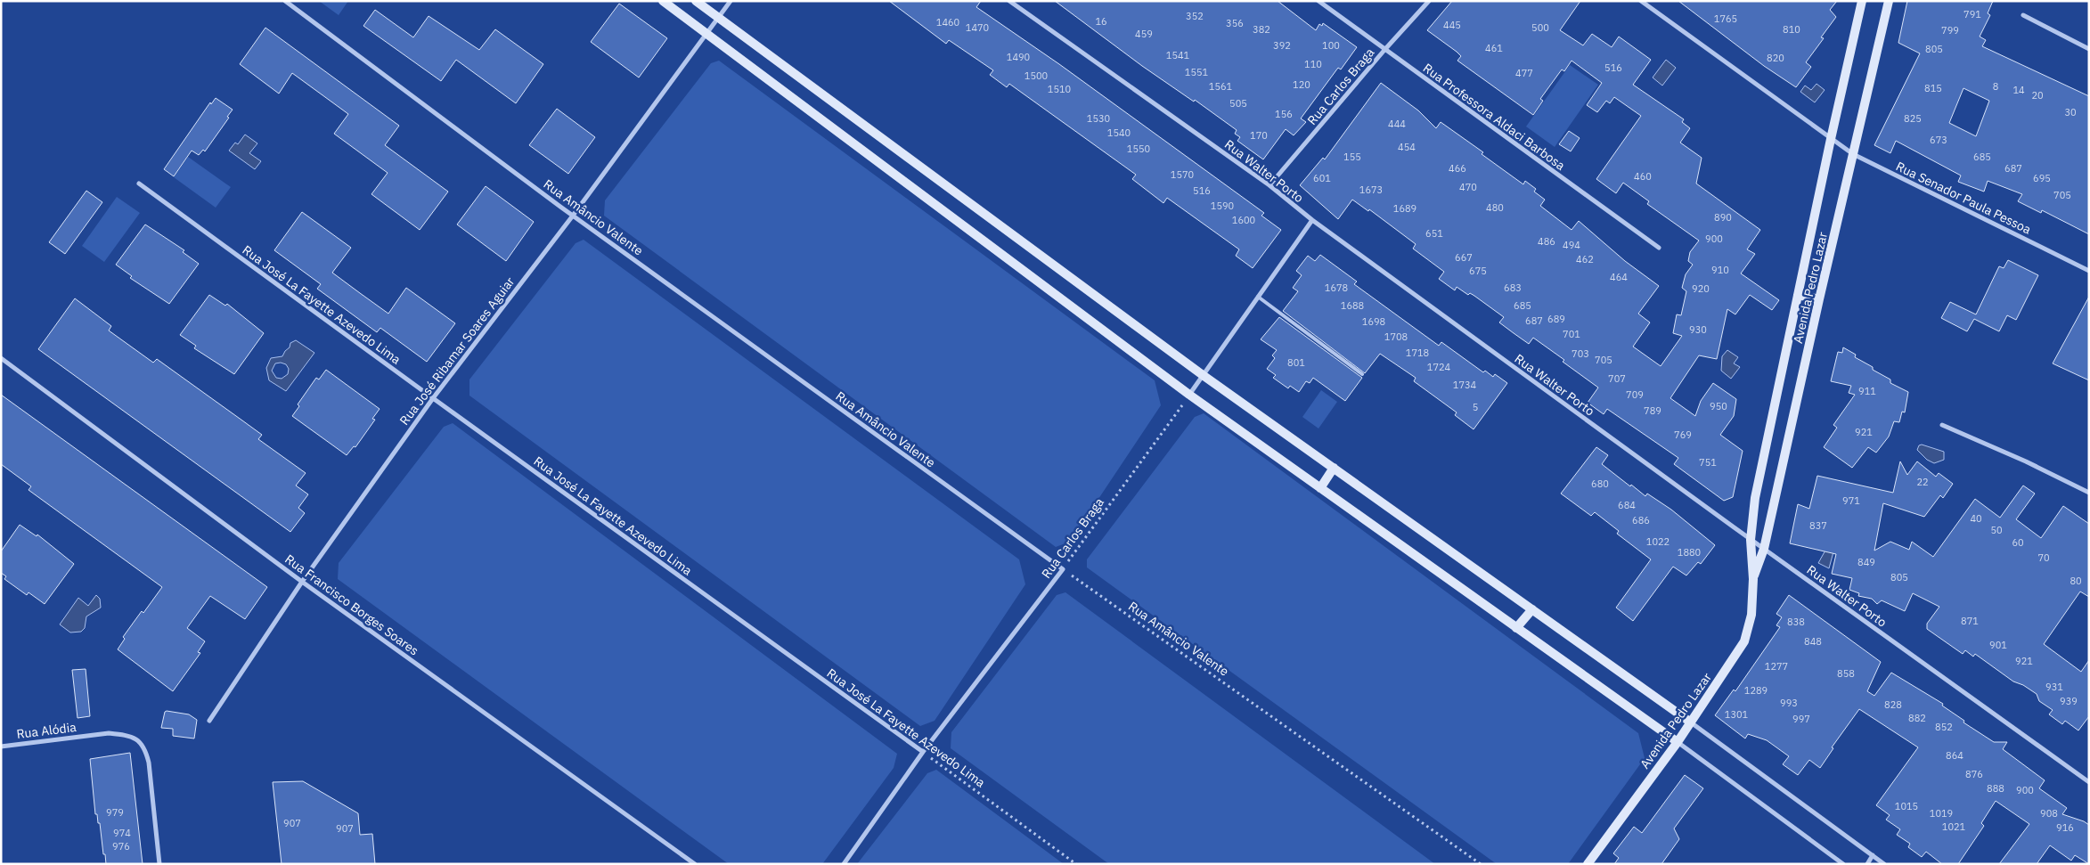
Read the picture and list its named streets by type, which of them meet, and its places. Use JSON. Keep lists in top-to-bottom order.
{
  "streets": {
    "main road": ["Avenida Pedro Lazar"],
    "street": [
      "Rua Carlos Braga",
      "Rua Professora Aldaci Barbosa",
      "Rua Walter Porto",
      "Rua Senador Paula Pessoa",
      "Rua Amâncio Valente",
      "Rua José La Fayette Azevedo Lima",
      "Rua José Ribamar Soares Aguiar",
      "Rua Francisco Borges Soares",
      "Rua Alódia"
    ]
  },
  "crossings": [
    ["Rua Carlos Braga", "Rua Professora Aldaci Barbosa"],
    ["Rua Carlos Braga", "Rua Walter Porto"],
    ["Rua Carlos Braga", "Rua Amâncio Valente"],
    ["Rua Carlos Braga", "Rua José La Fayette Azevedo Lima"],
    ["Rua Walter Porto", "Avenida Pedro Lazar"],
    ["Rua Senador Paula Pessoa", "Avenida Pedro Lazar"],
    ["Rua Amâncio Valente", "Rua José Ribamar Soares Aguiar"],
    ["Rua José La Fayette Azevedo Lima", "Rua José Ribamar Soares Aguiar"],
    ["Rua José Ribamar Soares Aguiar", "Rua Francisco Borges Soares"]
  ],
  "house_numbers": [
    "791",
    "352",
    "1765",
    "16",
    "1460",
    "356",
    "445",
    "1470",
    "500",
    "382",
    "810",
    "799",
    "459",
    "392",
    "100",
    "461",
    "805",
    "1541",
    "1490",
    "820",
    "110",
    "516",
    "1551",
    "477",
    "1500",
    "120",
    "1561",
    "8",
    "815",
    "1510",
    "14",
    "20",
    "505",
    "30",
    "156",
    "1530",
    "825",
    "444",
    "1540",
    "170",
    "673",
    "454",
    "1550",
    "155",
    "685",
    "466",
    "687",
    "1570",
    "460",
    "601",
    "695",
    "470",
    "1673",
    "516",
    "705",
    "1590",
    "480",
    "1689",
    "890",
    "1600",
    "651",
    "900",
    "486",
    "494",
    "667",
    "462",
    "910",
    "675",
    "464",
    "1678",
    "683",
    "920",
    "1688",
    "685",
    "689",
    "687",
    "1698",
    "930",
    "701",
    "1708",
    "1718",
    "703",
    "705",
    "801",
    "1724",
    "707",
    "1734",
    "911",
    "709",
    "950",
    "5",
    "789",
    "921",
    "769",
    "751",
    "22",
    "680",
    "971",
    "684",
    "40",
    "686",
    "837",
    "50",
    "1022",
    "60",
    "1880",
    "70",
    "849",
    "805",
    "80",
    "871",
    "838",
    "848",
    "901",
    "921",
    "1277",
    "858",
    "931",
    "1289",
    "939",
    "993",
    "828",
    "1301",
    "882",
    "997",
    "852",
    "864",
    "876",
    "888",
    "900",
    "1015",
    "979",
    "1019",
    "908",
    "907",
    "1021",
    "916",
    "907",
    "974",
    "976"
  ]
}
